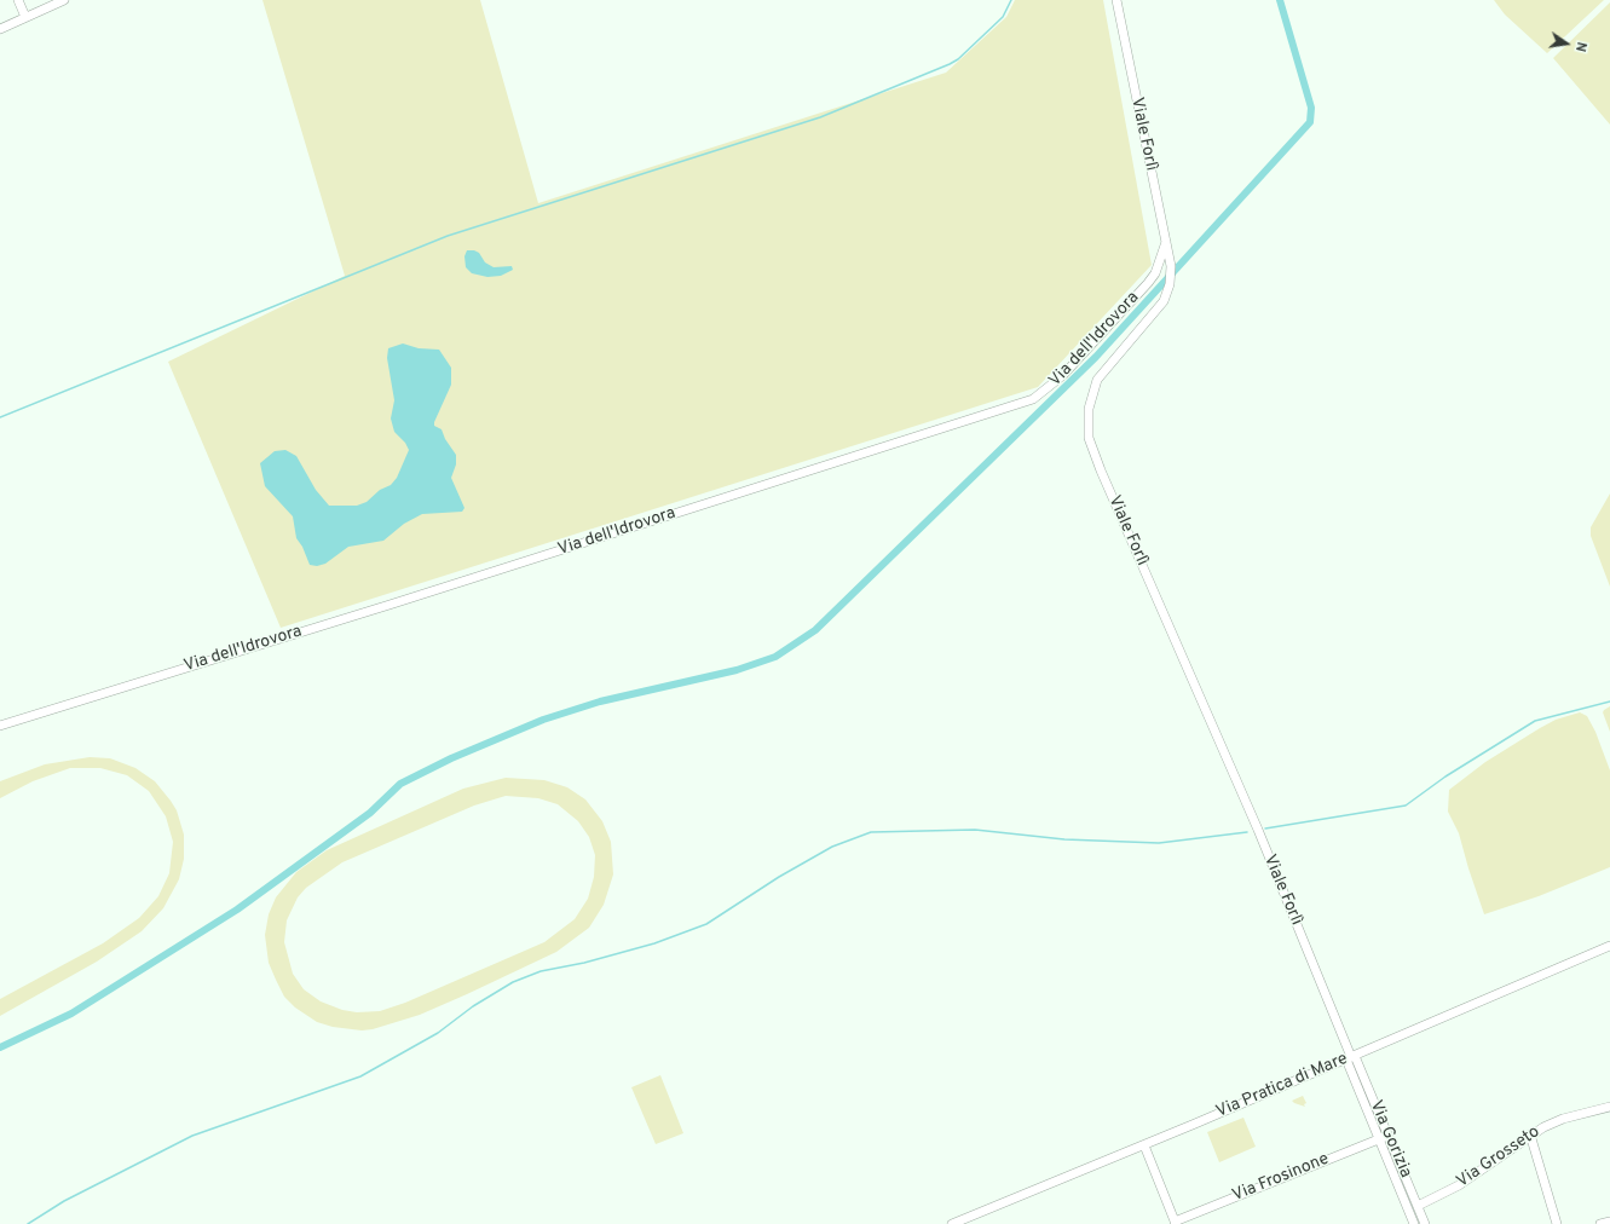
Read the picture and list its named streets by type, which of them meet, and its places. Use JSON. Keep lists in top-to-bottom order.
{
  "streets": {
    "street": [
      "Viale Forlì",
      "Via dell'Idrovora",
      "Via Pratica di Mare",
      "Via Gorizia",
      "Via Grosseto",
      "Via Frosinone"
    ]
  },
  "crossings": [
    ["Viale Forlì", "Via dell'Idrovora"],
    ["Viale Forlì", "Via Pratica di Mare"],
    ["Viale Forlì", "Via Gorizia"],
    ["Via Pratica di Mare", "Via Gorizia"],
    ["Via Gorizia", "Via Grosseto"],
    ["Via Gorizia", "Via Frosinone"]
  ],
  "north": "right"
}
